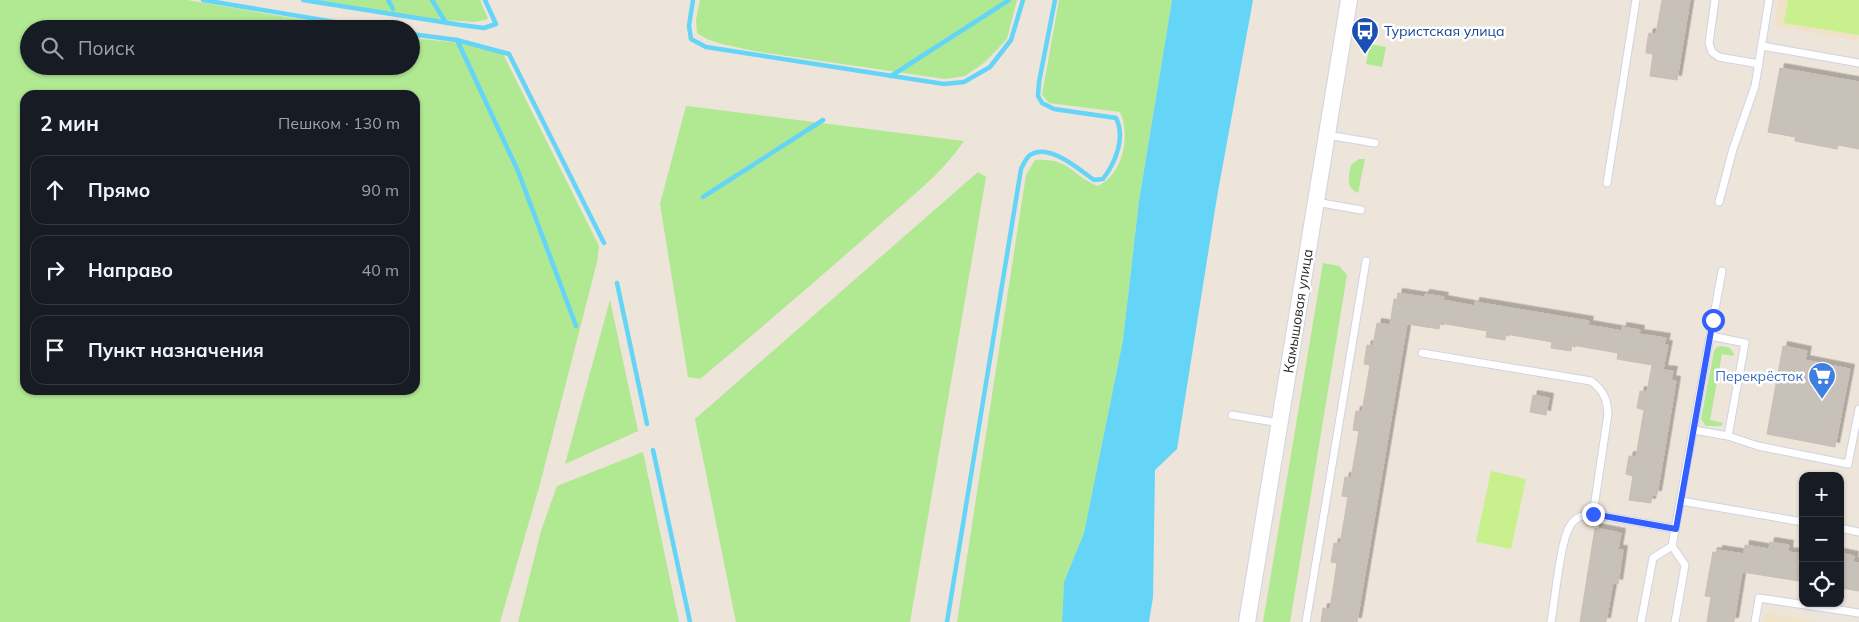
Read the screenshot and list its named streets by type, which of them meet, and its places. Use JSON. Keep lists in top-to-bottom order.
{
  "streets": {
    "street": ["Камышовая улица"]
  },
  "places": {
    "bus stop": ["Туристская улица"],
    "supermarket": ["Перекрёсток"]
  },
  "page": {
    "search": "Поиск",
    "heading": ["2 мин", "Пешком · 130 m"],
    "list": [
      ["Прямо", "90 m"],
      ["Направо", "40 m"],
      "Пункт назначения"
    ],
    "map_buttons": ["+", "−"]
  }
}
